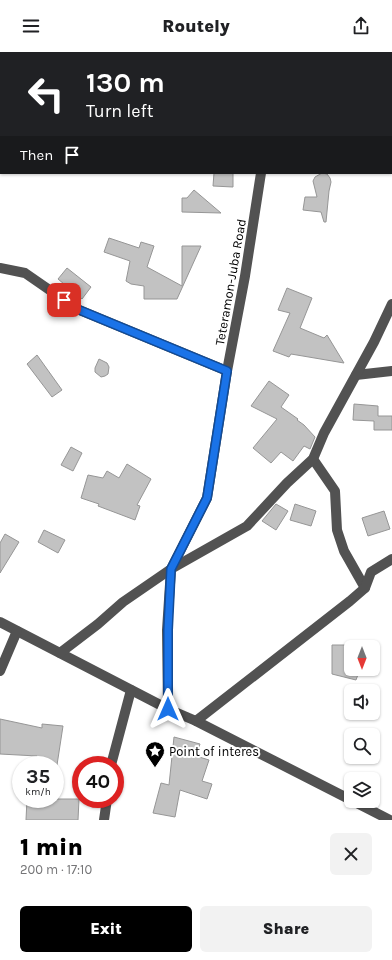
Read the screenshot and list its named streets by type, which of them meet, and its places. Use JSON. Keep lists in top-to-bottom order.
{
  "streets": {
    "street": ["Teteramon-Juba Road"]
  },
  "places": {
    "place": ["Point of interes"]
  },
  "north": "bottom",
  "page": {
    "header": "Routely",
    "turn": ["130 m", "Turn left"],
    "then": "Then",
    "speed": "35 km/h",
    "limit": "40",
    "heading": ["1 min", "200 m · 17:10"],
    "buttons": ["Exit", "Share"]
  }
}
